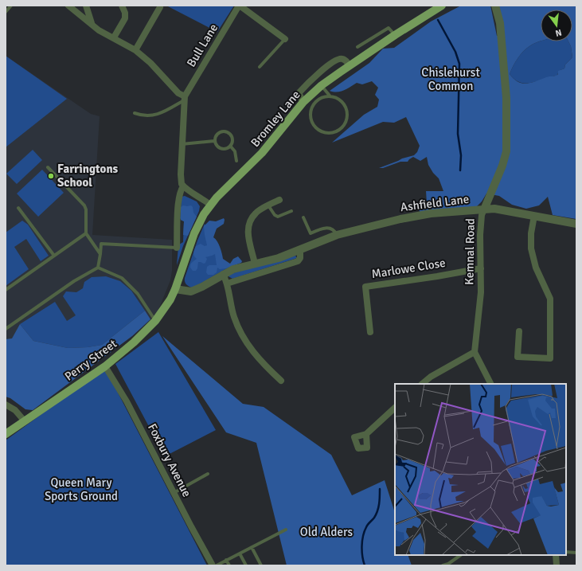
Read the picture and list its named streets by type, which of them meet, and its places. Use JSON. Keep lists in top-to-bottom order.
{
  "streets": {
    "main road": ["Bromley Lane", "Perry Street"],
    "street": [
      "Bull Lane",
      "Ashfield Lane",
      "Kemnal Road",
      "Marlowe Close",
      "Foxbury Avenue"
    ]
  },
  "crossings": [
    ["Bromley Lane", "Ashfield Lane"],
    ["Bromley Lane", "Perry Street"],
    ["Ashfield Lane", "Kemnal Road"],
    ["Ashfield Lane", "Perry Street"],
    ["Kemnal Road", "Marlowe Close"],
    ["Perry Street", "Foxbury Avenue"]
  ],
  "parks": ["Chislehurst Common", "Queen Mary Sports Ground", "Old Alders"],
  "places": ["Farringtons School"],
  "north": "bottom"
}
